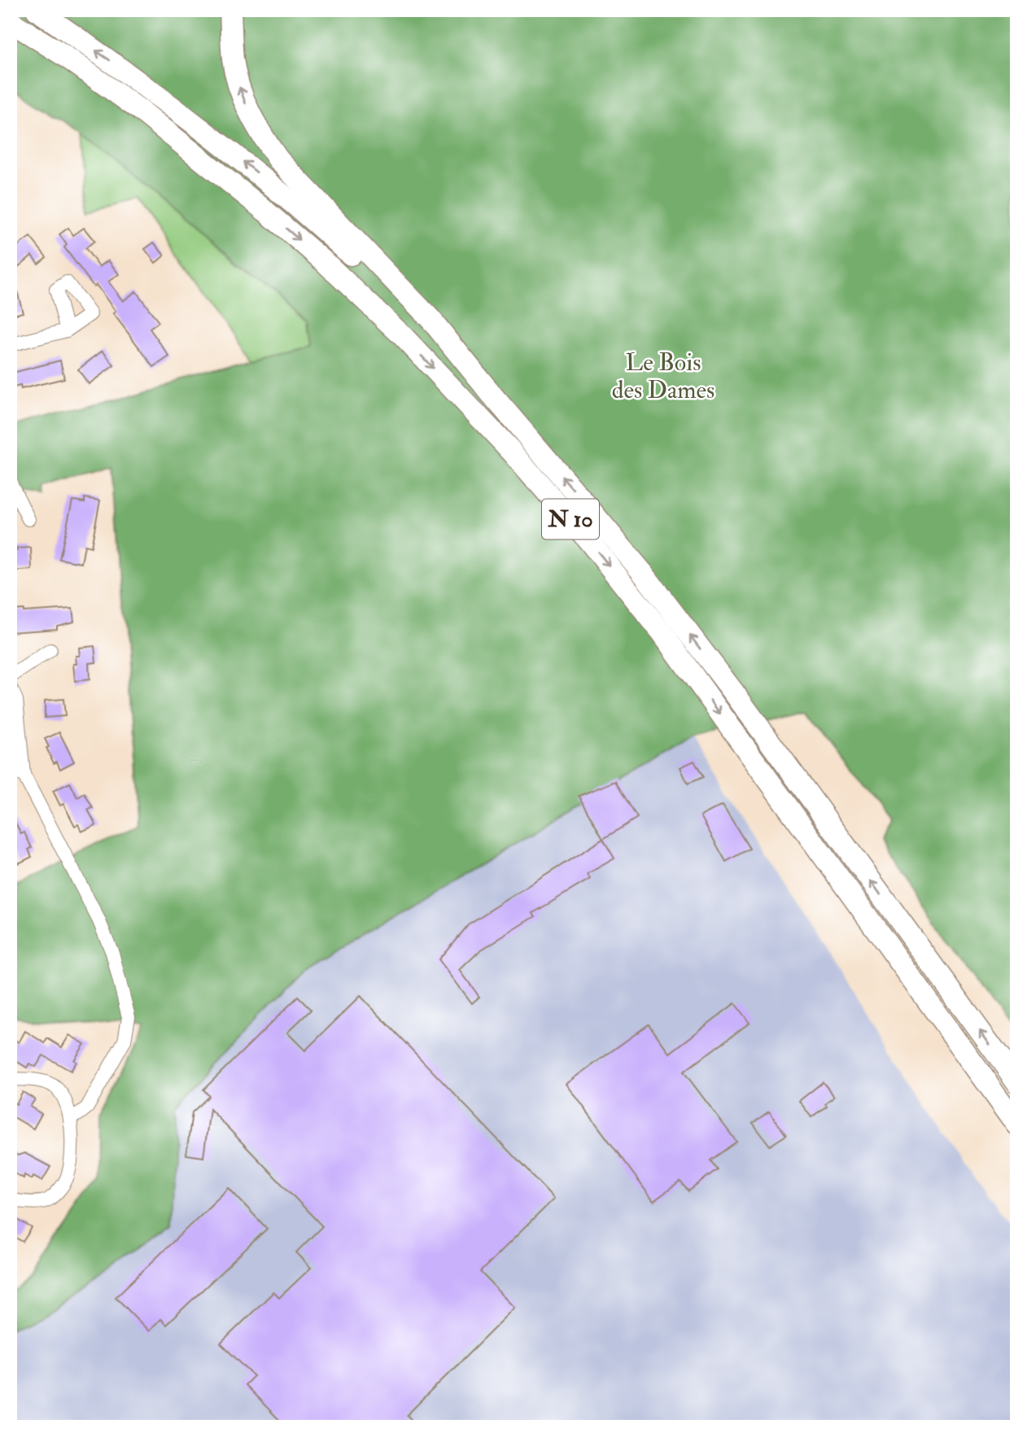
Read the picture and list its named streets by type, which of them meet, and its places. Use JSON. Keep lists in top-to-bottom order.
{
  "streets": {
    "highway": ["N 10"]
  },
  "parks": ["Le Bois des Dames"]
}
